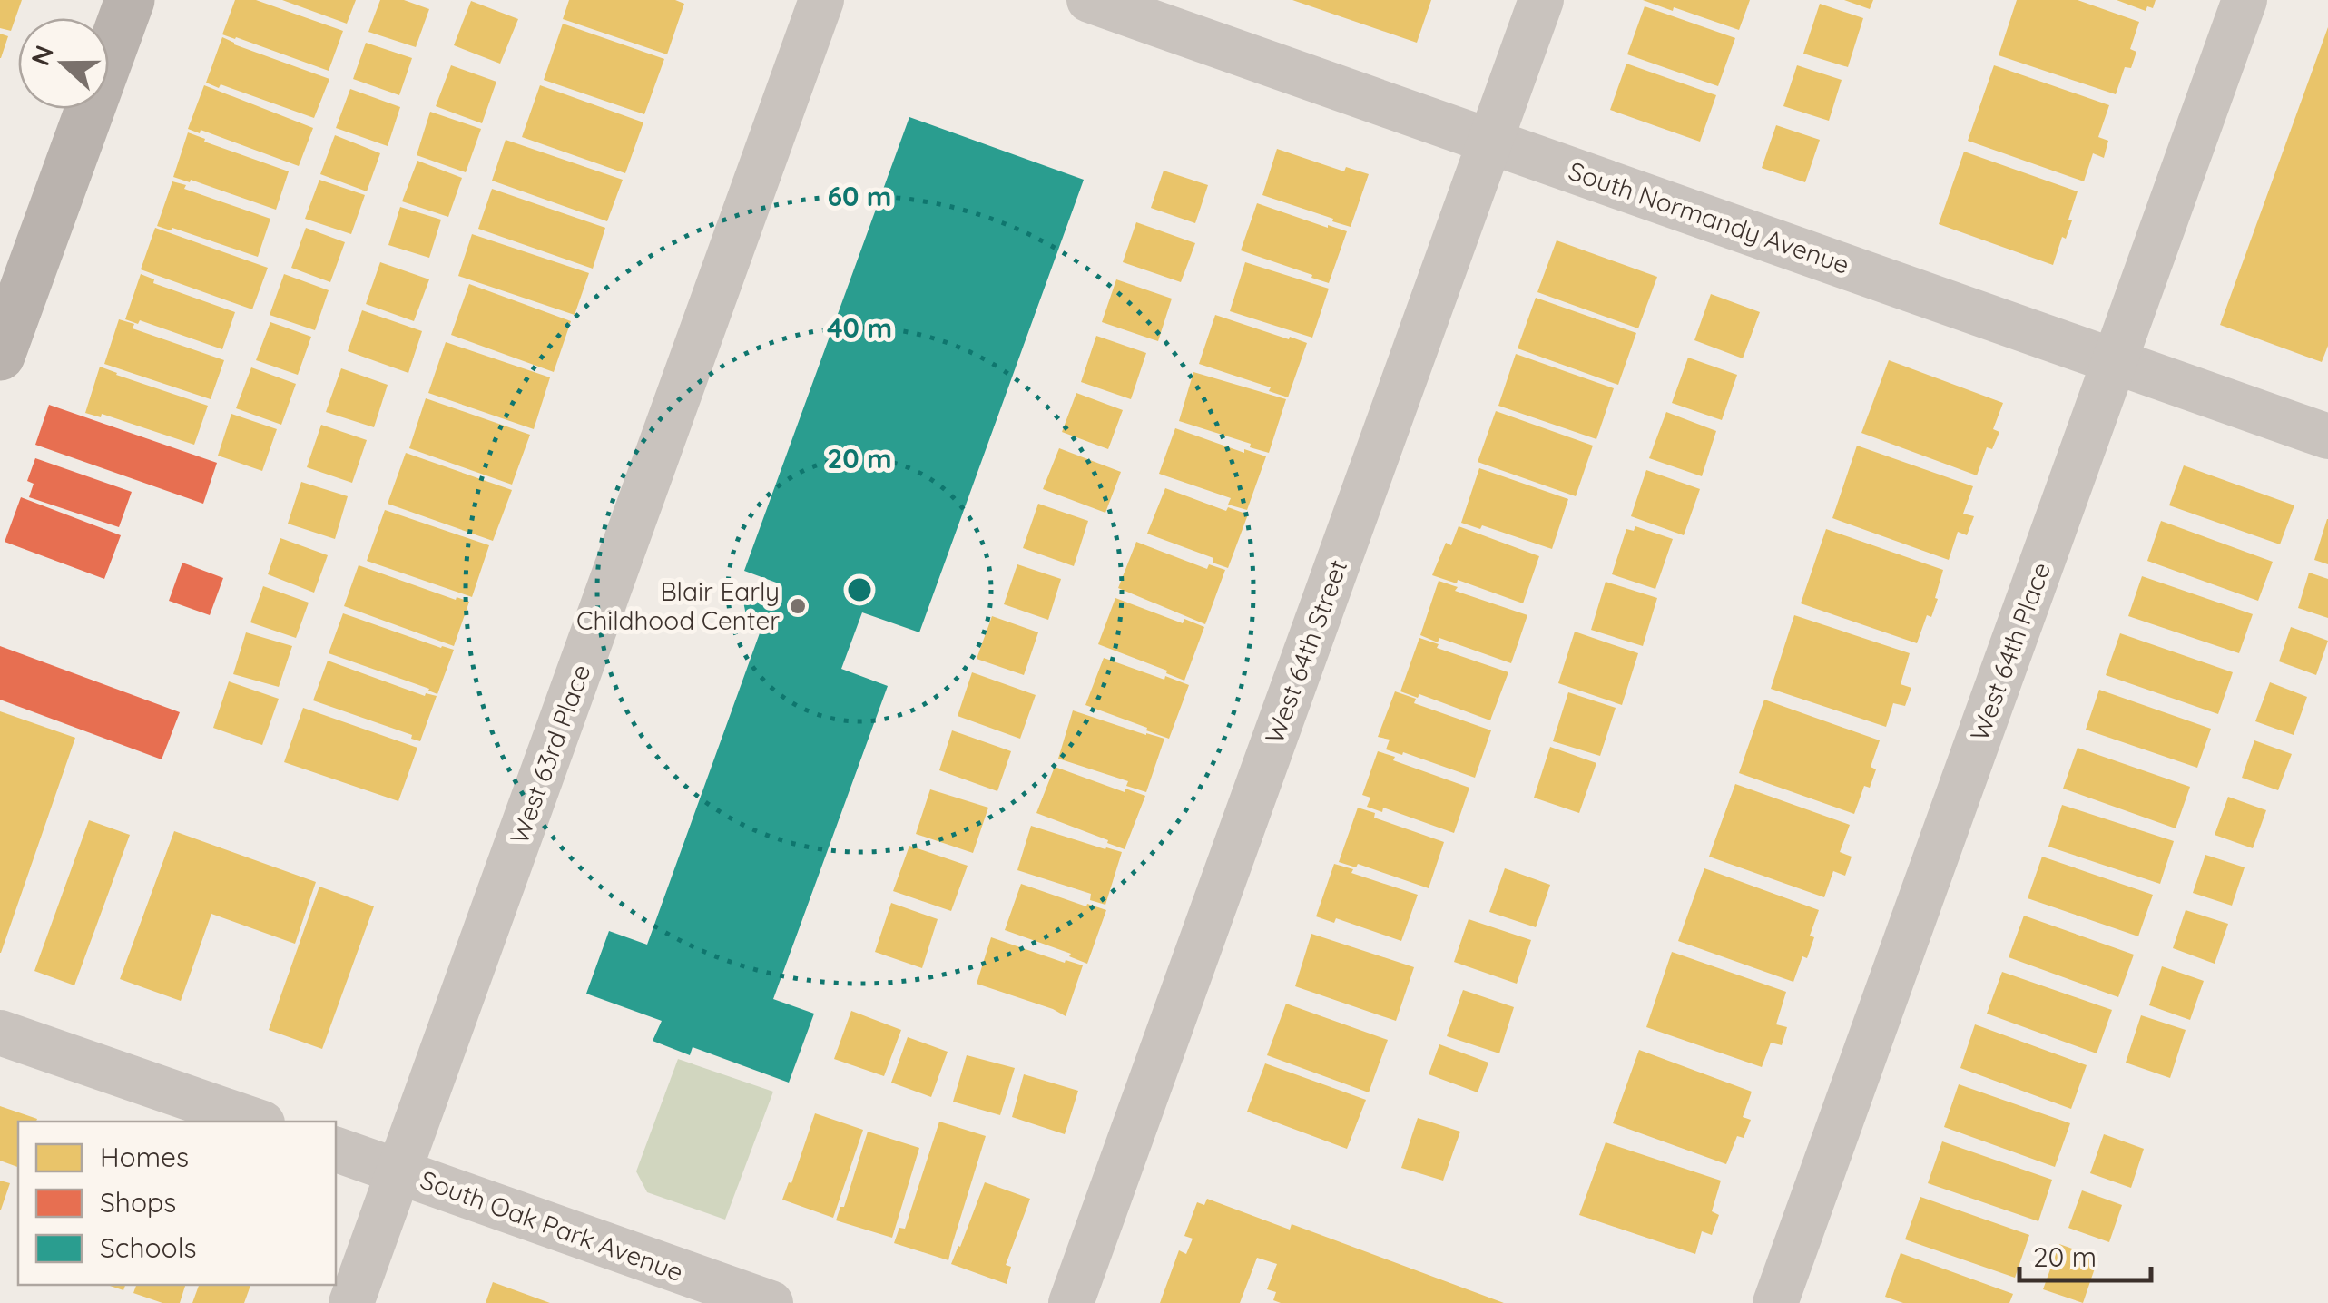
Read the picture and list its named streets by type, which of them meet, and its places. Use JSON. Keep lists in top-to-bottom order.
{
  "streets": {
    "street": [
      "South Normandy Avenue",
      "West 64th Street",
      "West 64th Place",
      "West 63rd Place",
      "South Oak Park Avenue"
    ]
  },
  "crossings": [
    ["South Normandy Avenue", "West 64th Street"],
    ["South Normandy Avenue", "West 64th Place"],
    ["West 63rd Place", "South Oak Park Avenue"]
  ],
  "places": ["Blair Early Childhood Center"],
  "legend": ["Homes", "Shops", "Schools"],
  "scale_bar": "20 m",
  "north": "left",
  "rings": ["60 m", "40 m", "20 m"]
}
